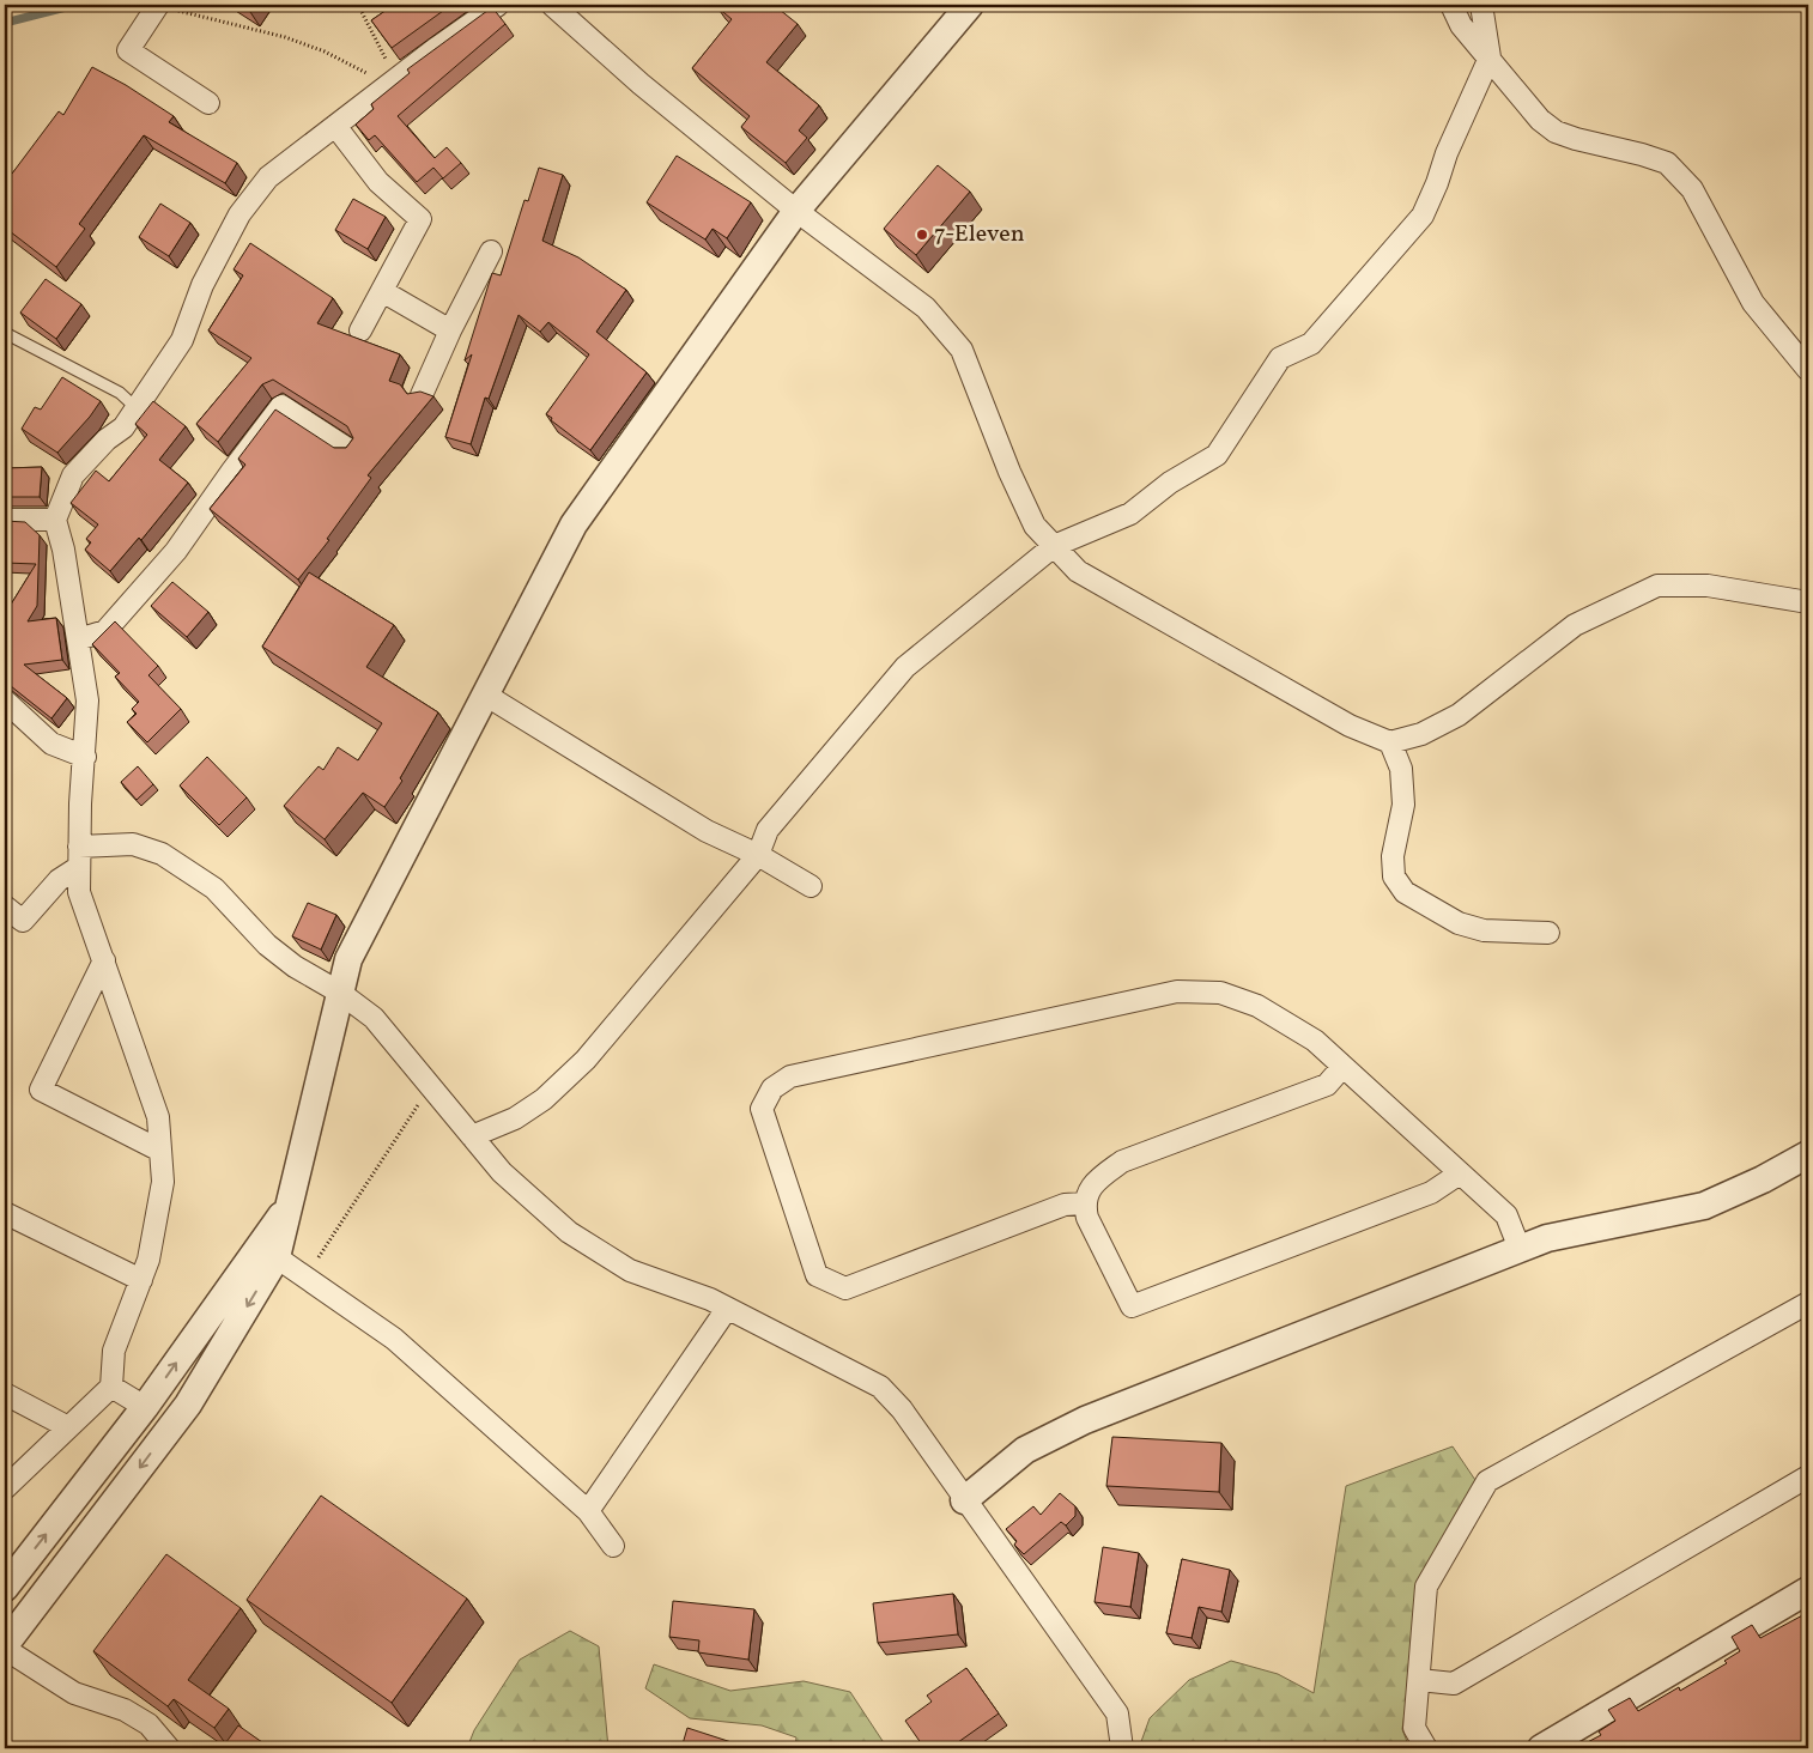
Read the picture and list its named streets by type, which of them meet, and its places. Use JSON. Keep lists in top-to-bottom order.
{
  "places": ["7-Eleven"]
}
